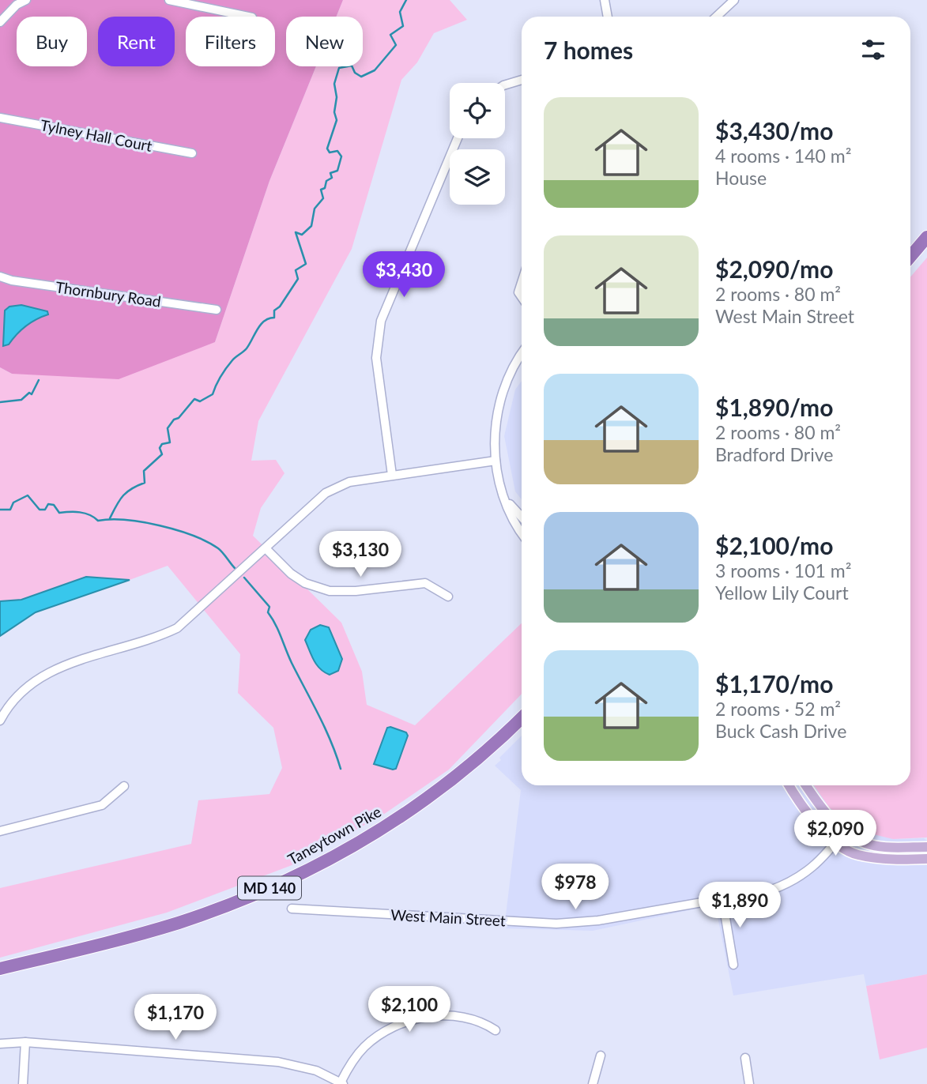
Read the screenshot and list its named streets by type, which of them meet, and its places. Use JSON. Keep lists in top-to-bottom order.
{
  "streets": {
    "highway": ["Taneytown Pike", "MD 140"],
    "street": ["Tylney Hall Court", "Thornbury Road", "West Main Street"]
  },
  "page": {
    "chip": [
      "Buy",
      "Rent",
      "Filters",
      "New"
    ],
    "heading": "7 homes",
    "list": [
      {
        "name": "$3,430/mo",
        "note": "4 rooms · 140 m² · House"
      },
      {
        "name": "$2,090/mo",
        "note": "2 rooms · 80 m² · West Main Street"
      },
      {
        "name": "$1,890/mo",
        "note": "2 rooms · 80 m² · Bradford Drive"
      },
      {
        "name": "$2,100/mo",
        "note": "3 rooms · 101 m² · Yellow Lily Court"
      },
      {
        "name": "$1,170/mo",
        "note": "2 rooms · 52 m² · Buck Cash Drive"
      }
    ],
    "price": [
      "$3,430",
      "$3,130",
      "$2,090",
      "$978",
      "$1,890",
      "$2,100",
      "$1,170"
    ]
  }
}
